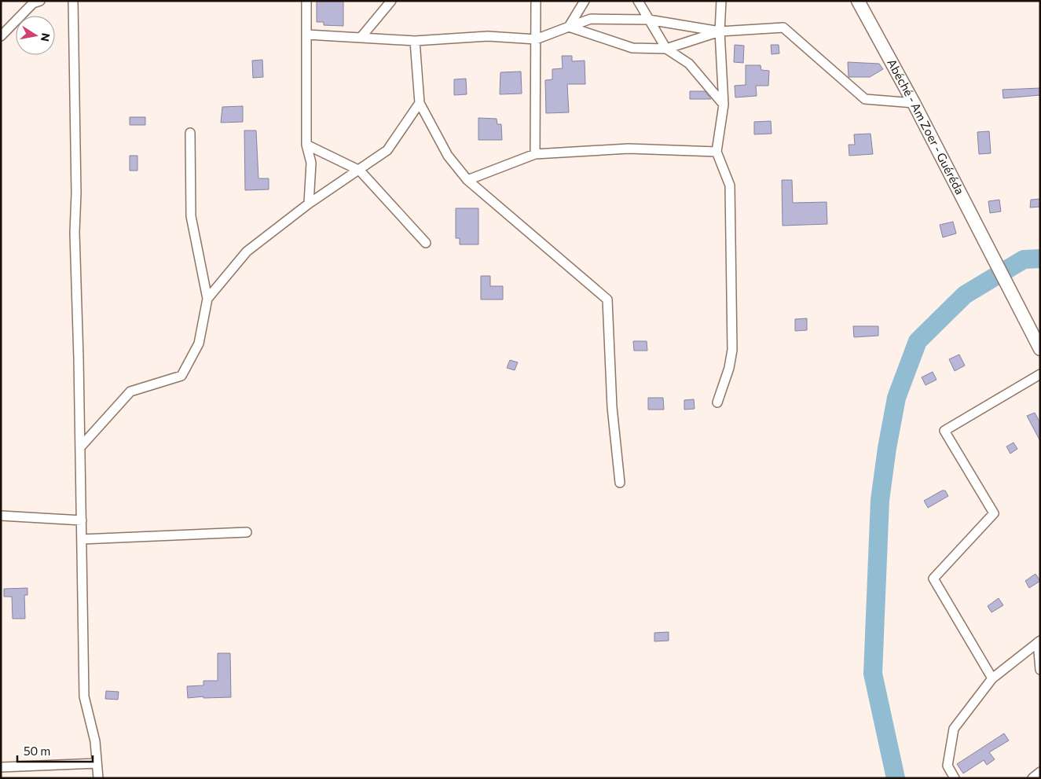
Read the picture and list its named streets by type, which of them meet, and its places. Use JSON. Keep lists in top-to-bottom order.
{
  "streets": {
    "main road": ["Abéché - Am Zoer - Guéréda"]
  },
  "scale_bar": "50 m",
  "north": "right"
}
